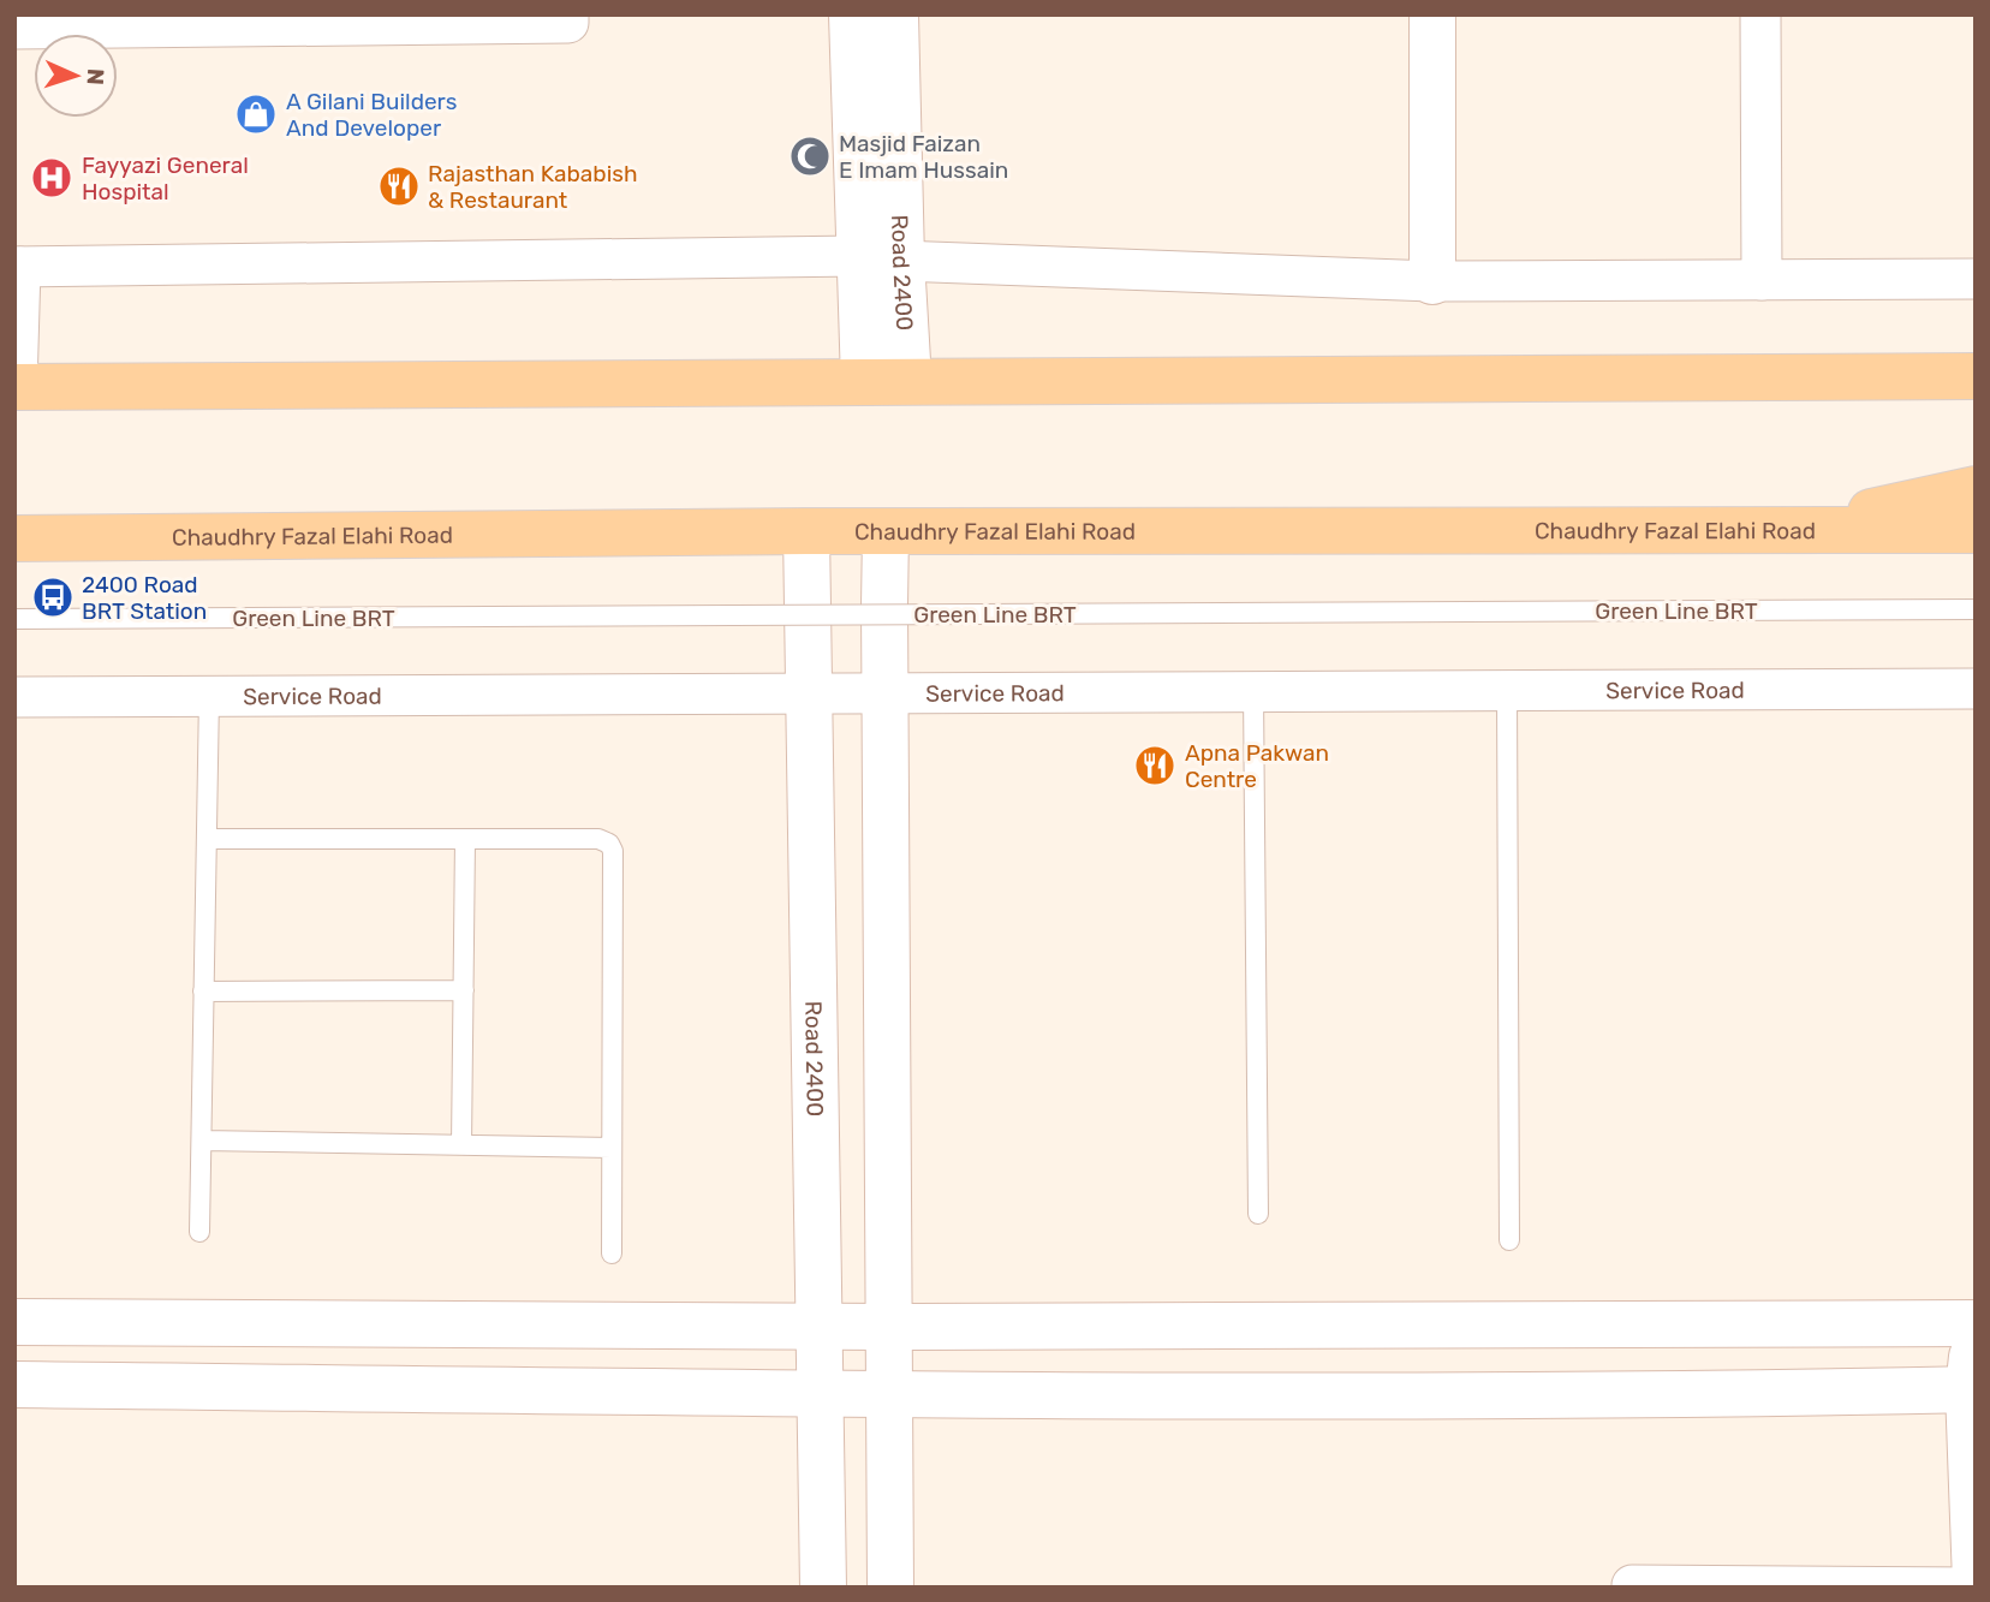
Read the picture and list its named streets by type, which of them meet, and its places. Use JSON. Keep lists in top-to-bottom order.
{
  "streets": {
    "main road": ["Chaudhry Fazal Elahi Road"],
    "street": ["Road 2400", "Service Road"],
    "lane": ["Green Line BRT"]
  },
  "crossings": [
    ["Road 2400", "Chaudhry Fazal Elahi Road"],
    ["Road 2400", "Service Road"]
  ],
  "places": {
    "shop": ["A Gilani Builders And Developer"],
    "mosque": ["Masjid Faizan E Imam Hussain"],
    "hospital": ["Fayyazi General Hospital"],
    "restaurant": ["Rajasthan Kababish & Restaurant", "Apna Pakwan Centre"],
    "bus stop": ["2400 Road BRT Station"]
  },
  "north": "right"
}
